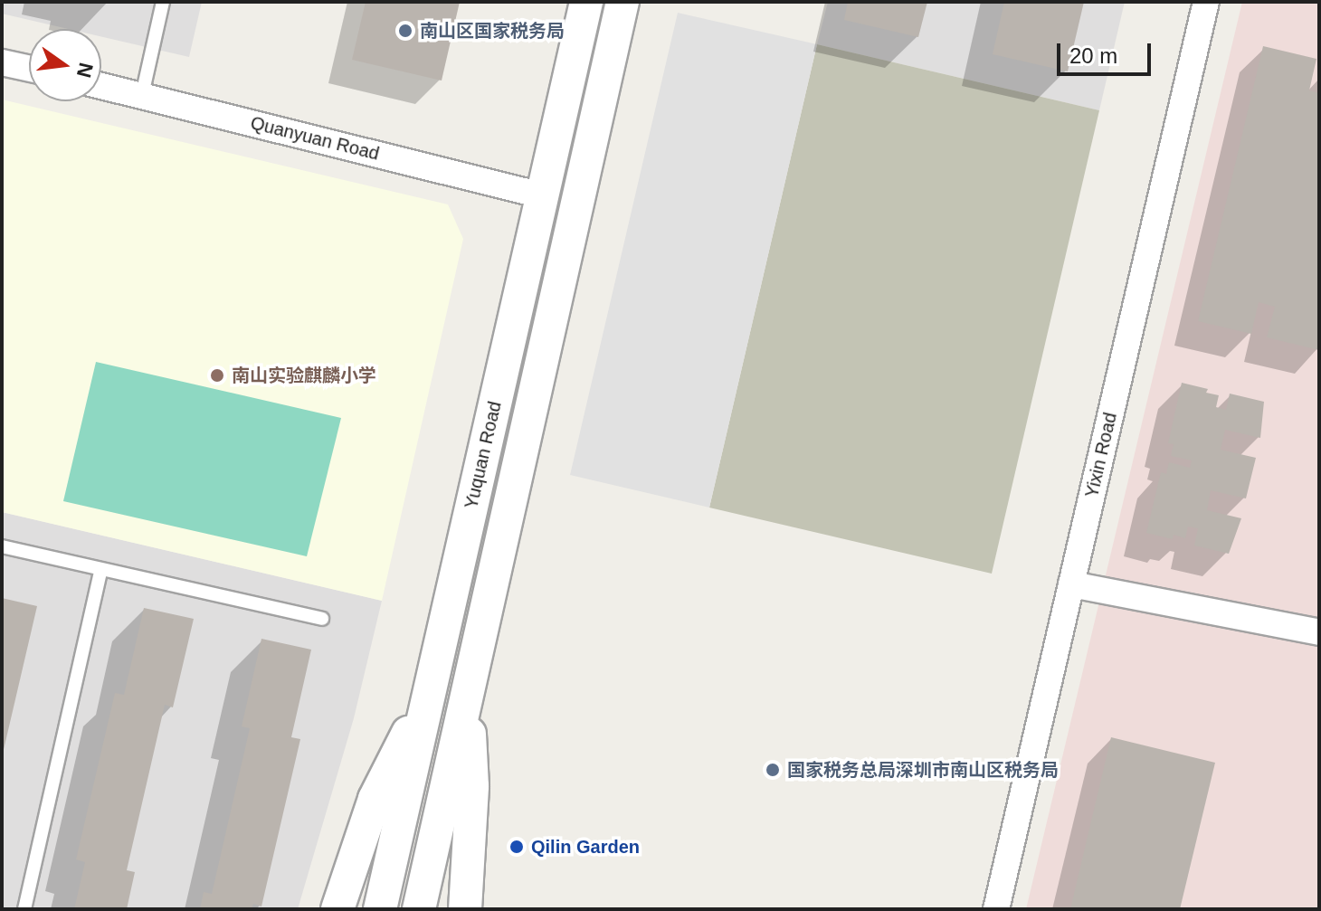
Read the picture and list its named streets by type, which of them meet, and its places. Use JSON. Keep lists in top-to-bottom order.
{
  "streets": {
    "street": ["Quanyuan Road", "Yuquan Road", "Yixin Road"]
  },
  "crossings": [
    ["Quanyuan Road", "Yuquan Road"]
  ],
  "places": [
    "南山区国家税务局",
    "南山实验麒麟小学",
    "国家税务总局深圳市南山区税务局",
    "Qilin Garden"
  ],
  "scale_bar": "20 m",
  "north": "right"
}
